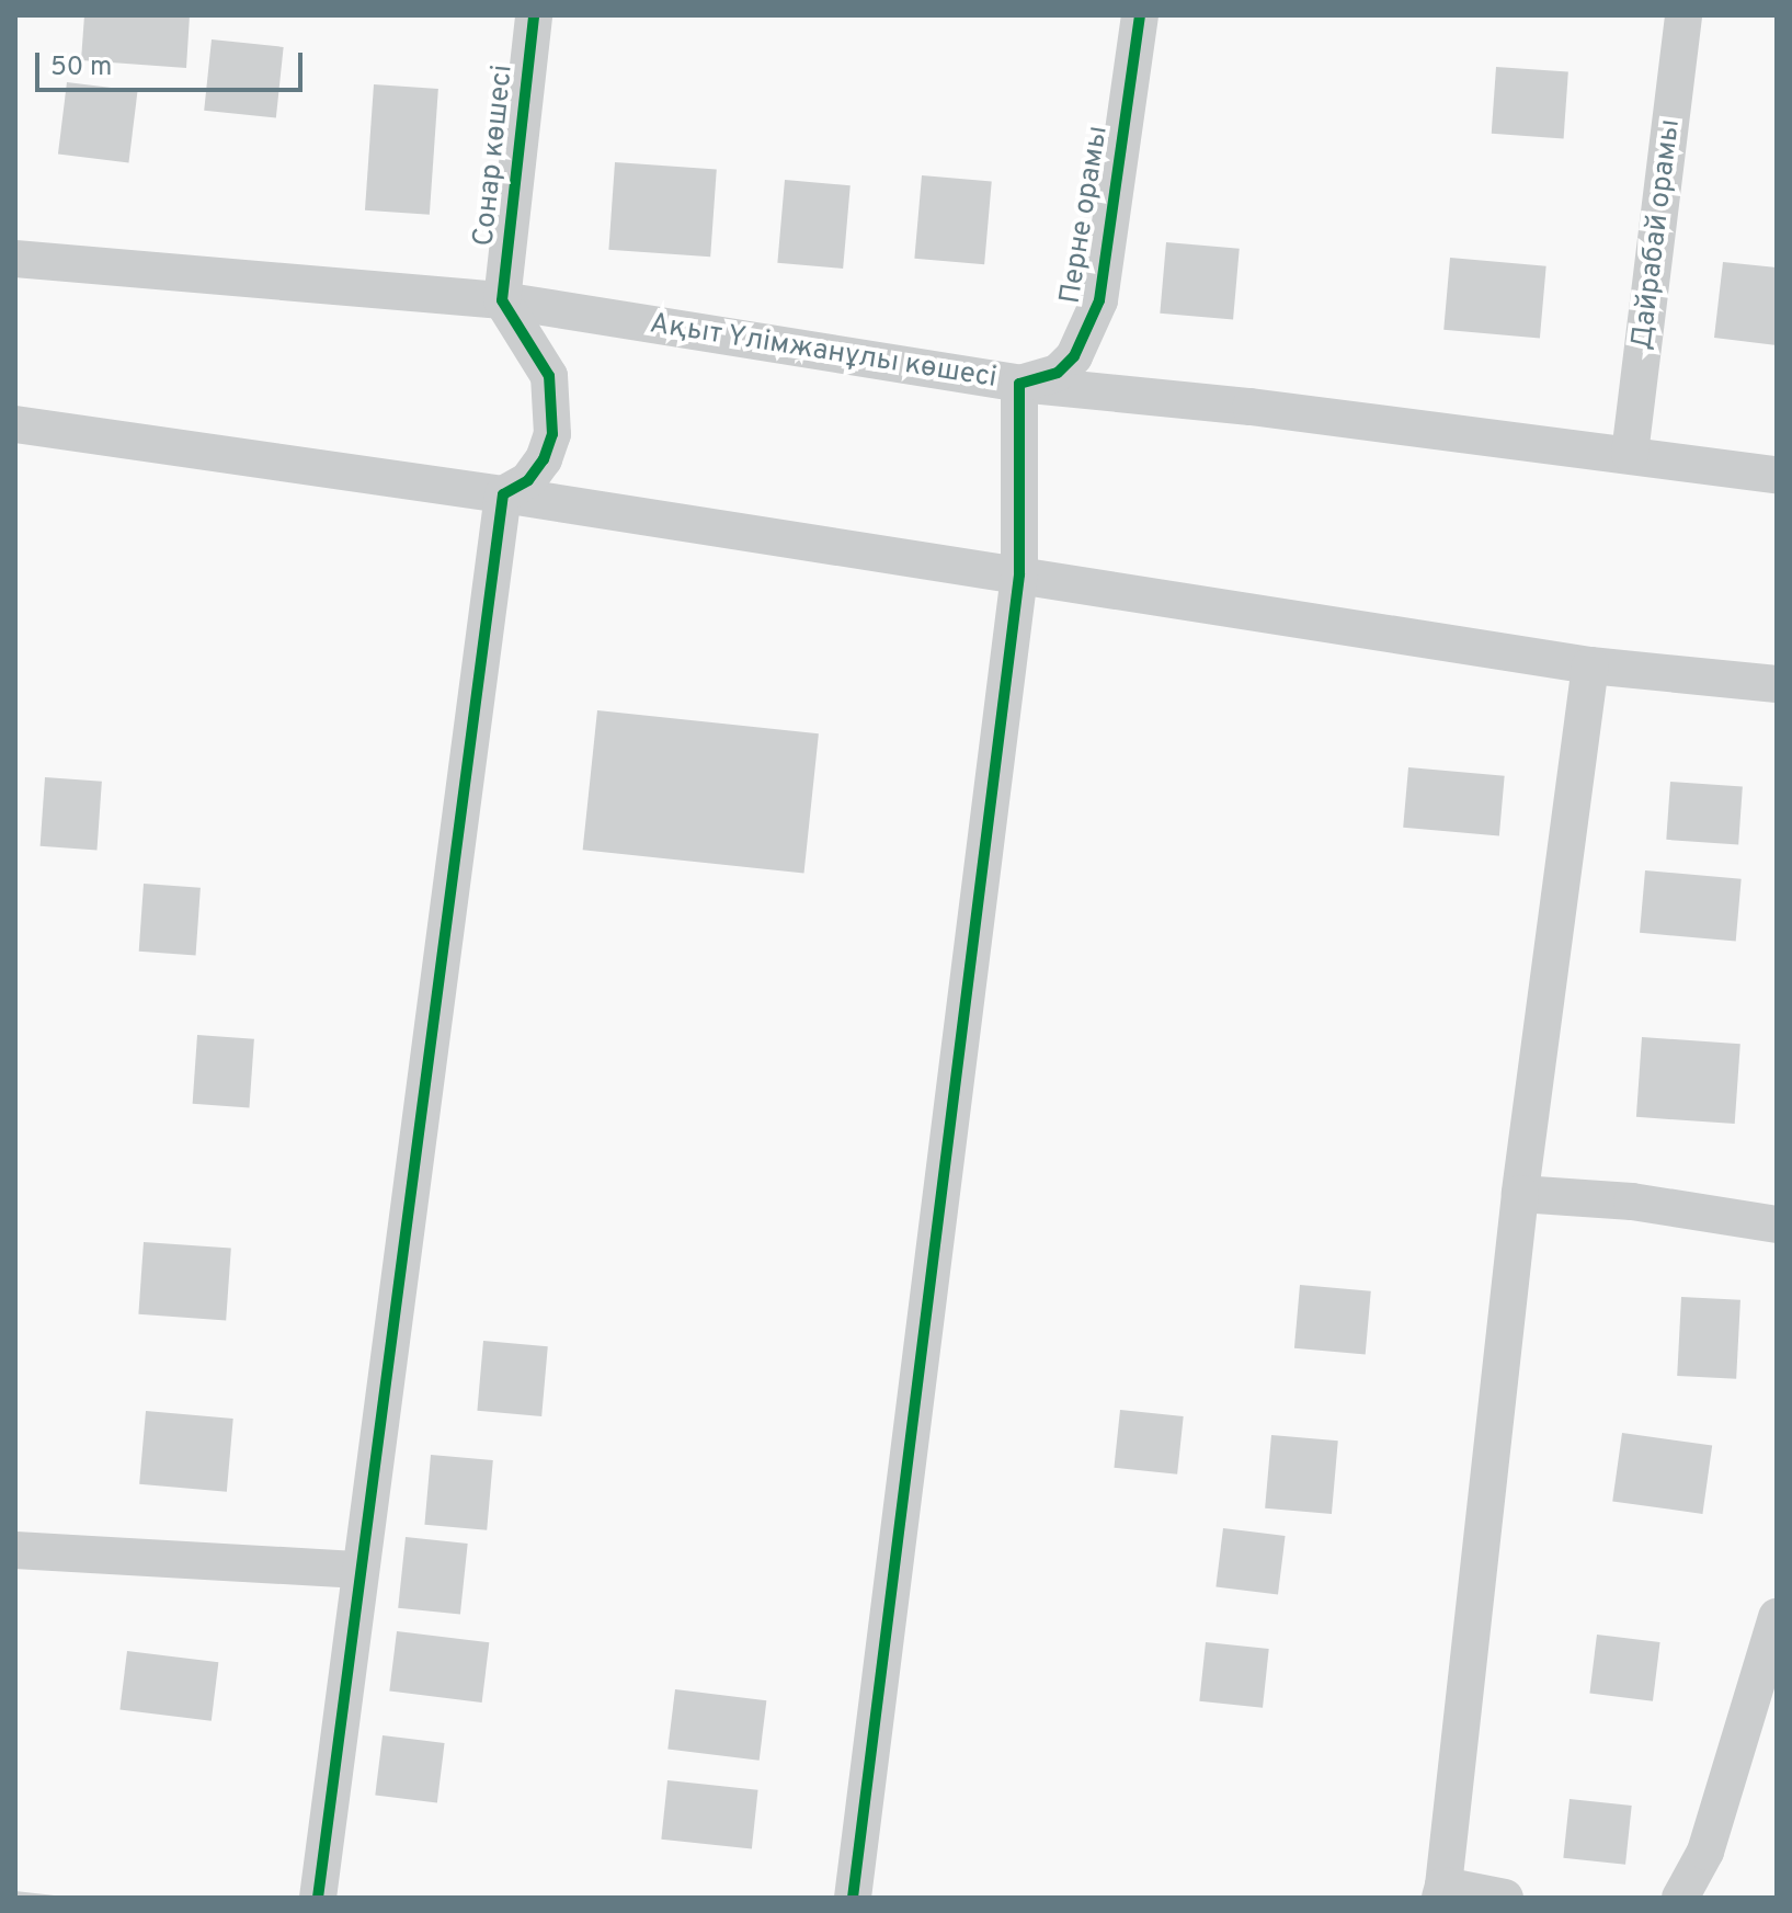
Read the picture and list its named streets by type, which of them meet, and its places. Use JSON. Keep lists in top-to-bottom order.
{
  "streets": {
    "street": [
      "Сонар көшесі",
      "Перне орамы",
      "Дайрабай орамы",
      "Ақыт Үлімжанұлы көшесі"
    ]
  },
  "crossings": [
    ["Сонар көшесі", "Ақыт Үлімжанұлы көшесі"],
    ["Перне орамы", "Ақыт Үлімжанұлы көшесі"],
    ["Дайрабай орамы", "Ақыт Үлімжанұлы көшесі"]
  ],
  "scale_bar": "50 m"
}
